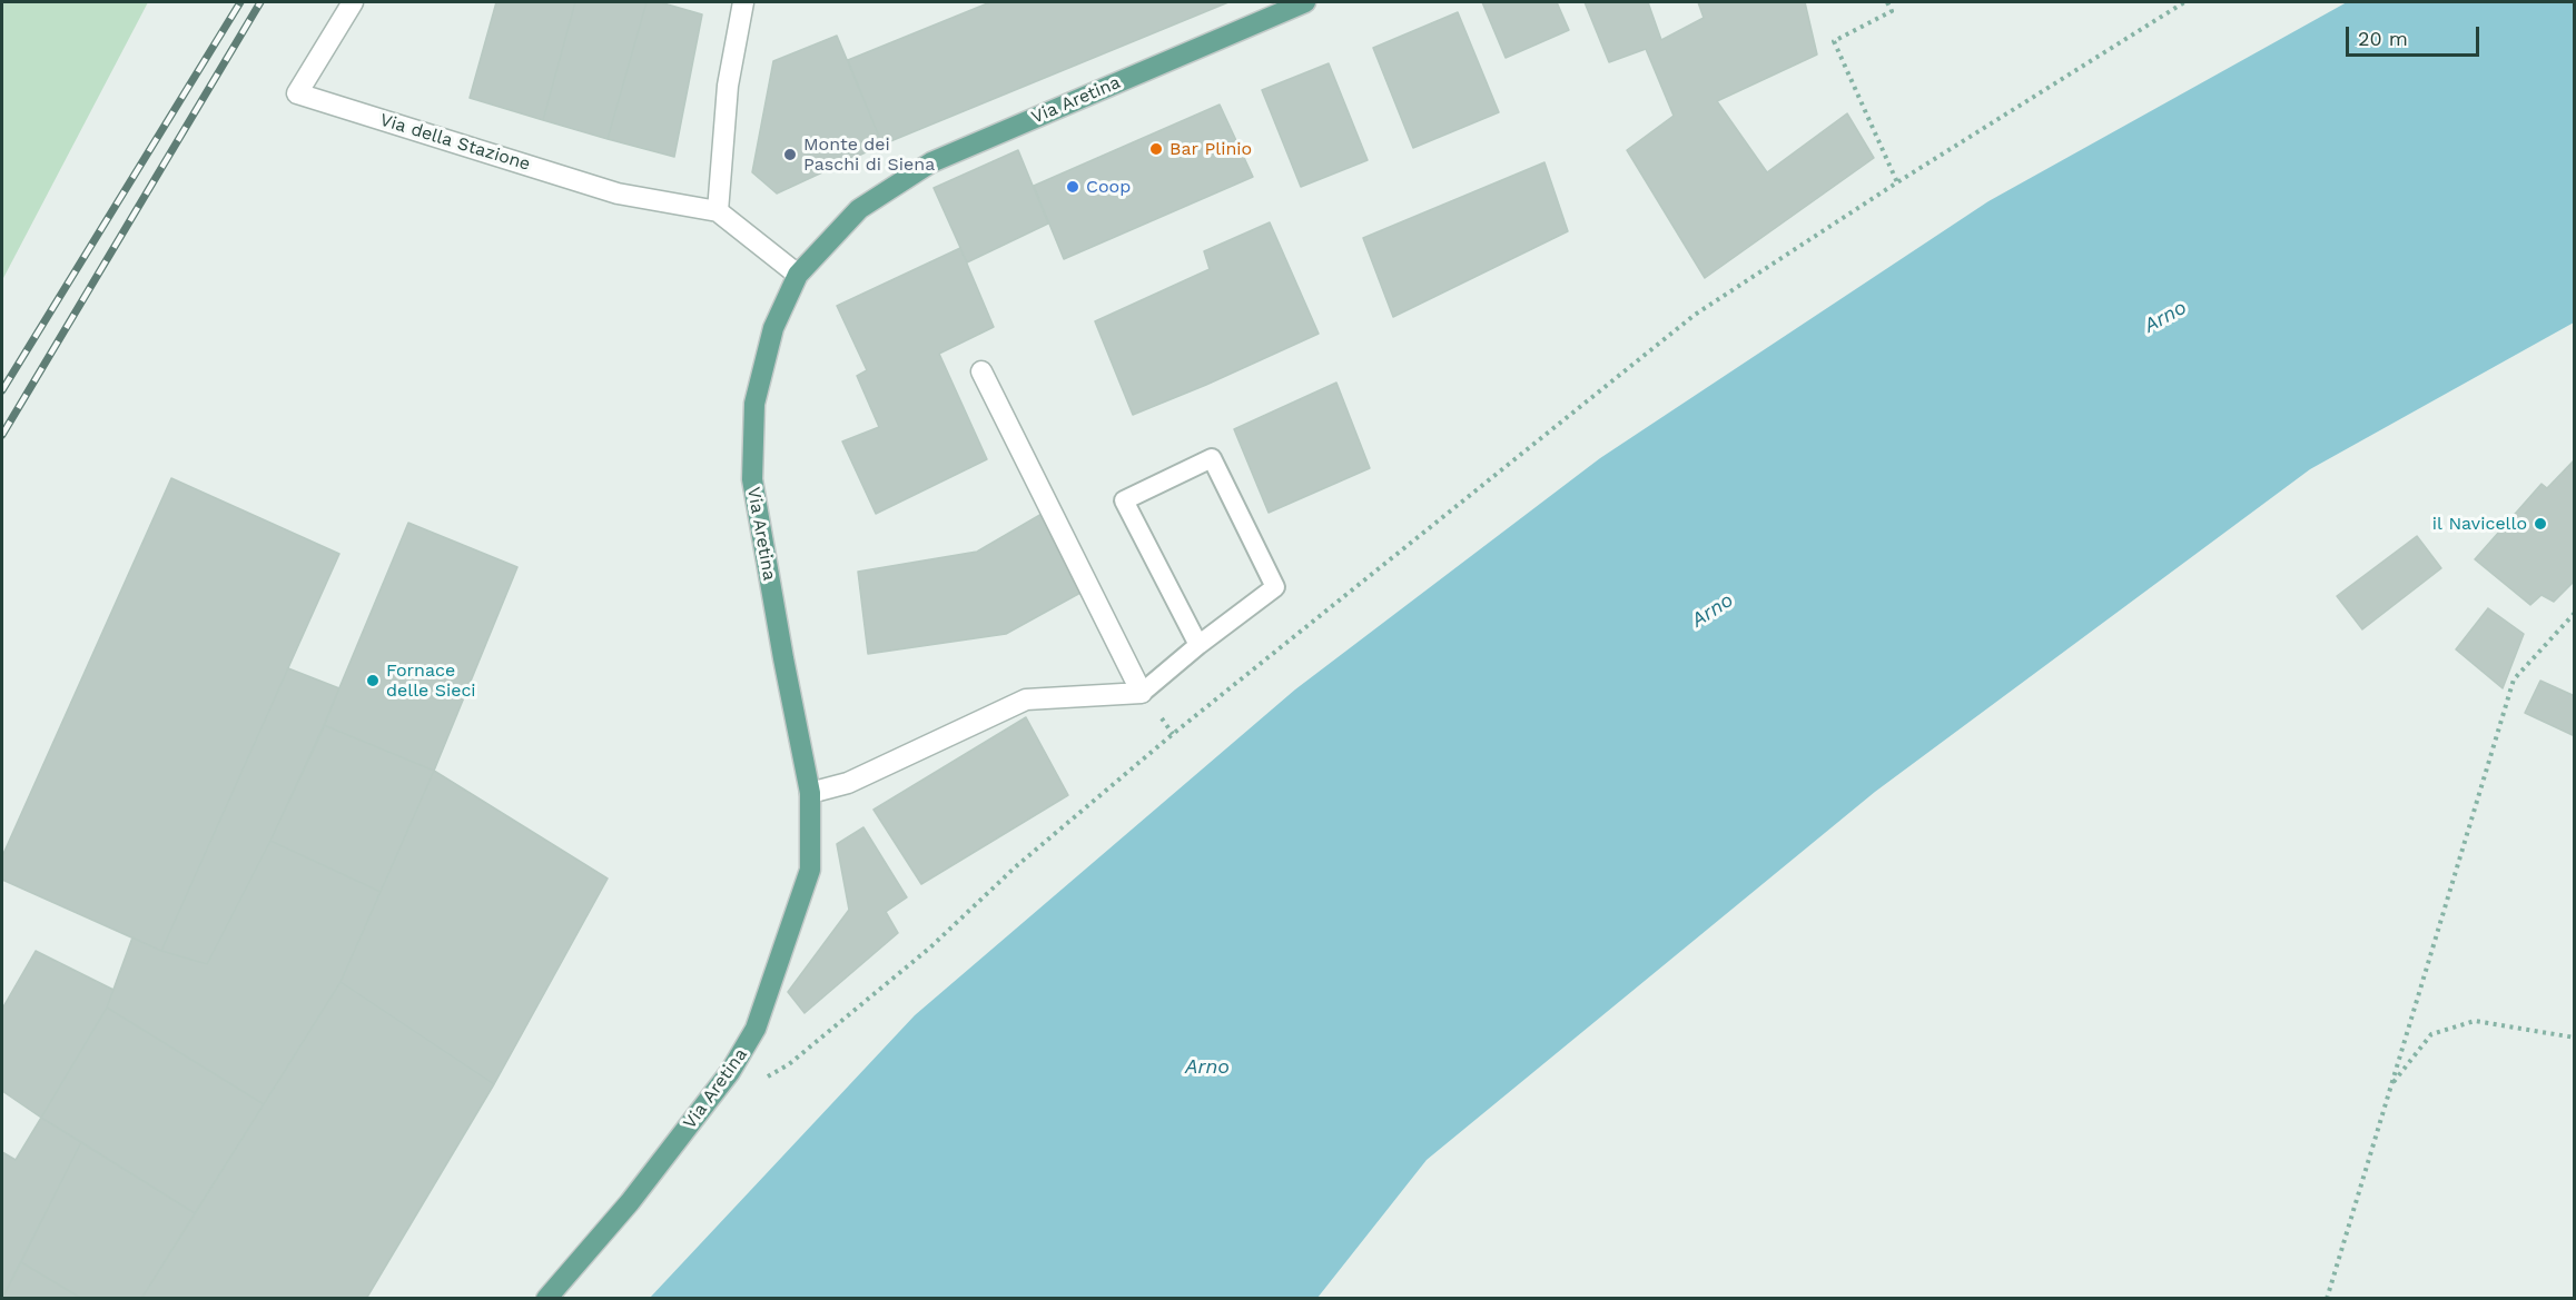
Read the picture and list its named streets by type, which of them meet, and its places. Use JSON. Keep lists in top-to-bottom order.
{
  "streets": {
    "main road": ["Via Aretina"],
    "street": ["Via della Stazione"]
  },
  "crossings": [
    ["Via Aretina", "Via della Stazione"]
  ],
  "water": ["Arno"],
  "places": [
    "Bar Plinio",
    "Monte dei Paschi di Siena",
    "Coop",
    "il Navicello",
    "Fornace delle Sieci"
  ],
  "scale_bar": "20 m"
}
